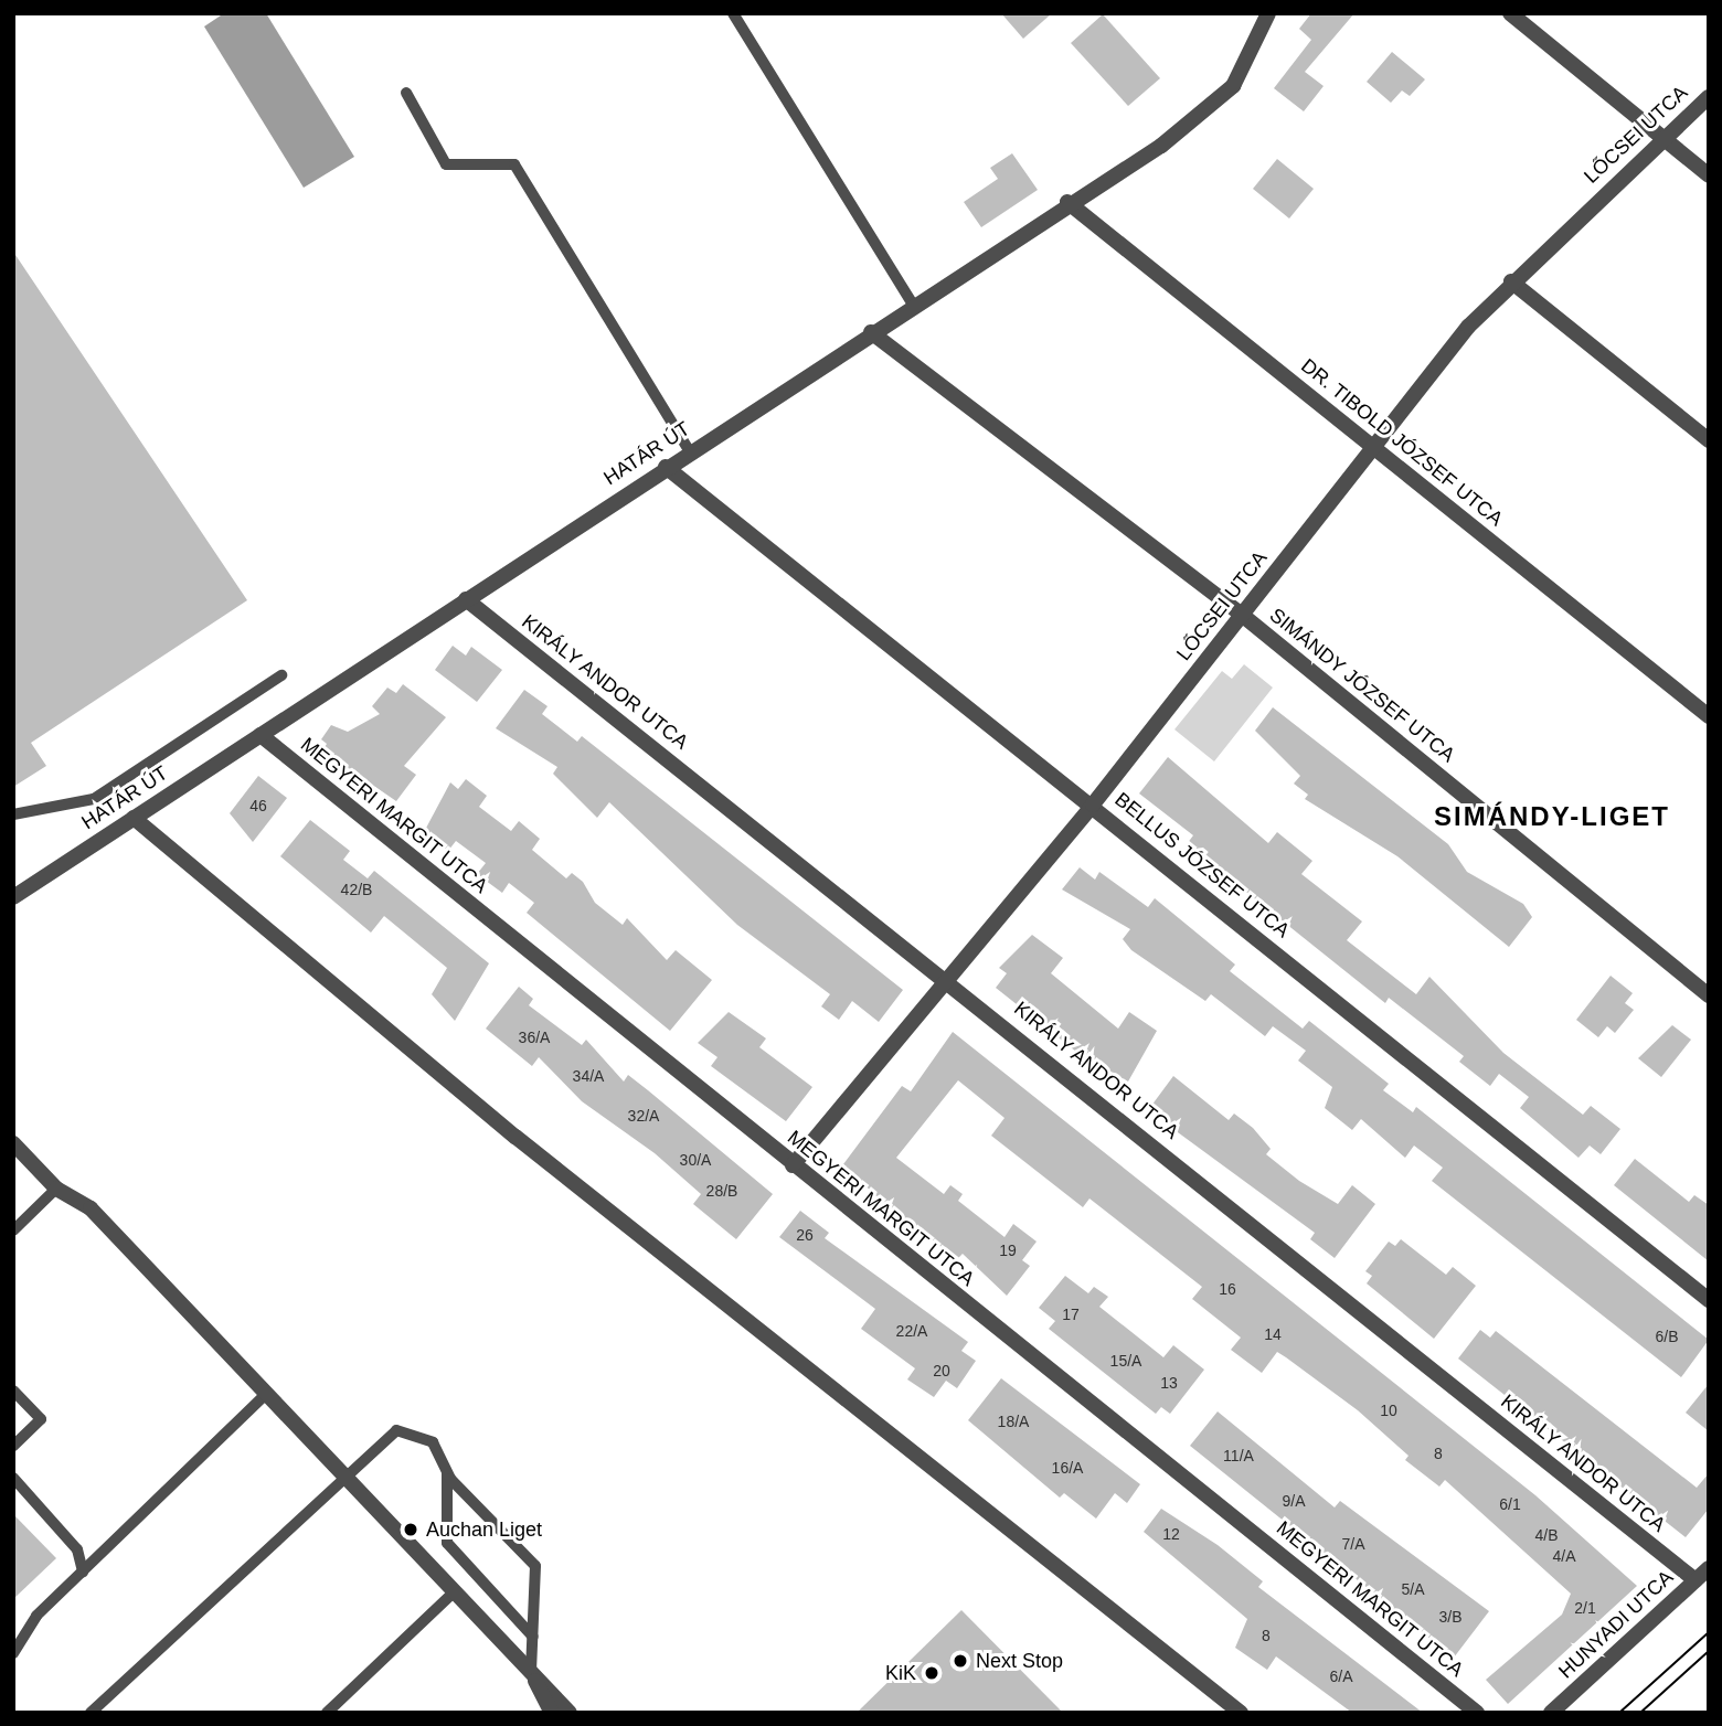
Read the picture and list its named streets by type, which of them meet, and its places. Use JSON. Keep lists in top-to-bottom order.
{
  "streets": {
    "street": [
      "LŐCSEI UTCA",
      "DR. TIBOLD JÓZSEF UTCA",
      "HATÁR ÚT",
      "KIRÁLY ANDOR UTCA",
      "SIMÁNDY JÓZSEF UTCA",
      "MEGYERI MARGIT UTCA",
      "BELLUS JÓZSEF UTCA",
      "HUNYADI UTCA"
    ]
  },
  "crossings": [
    ["LŐCSEI UTCA", "DR. TIBOLD JÓZSEF UTCA"],
    ["LŐCSEI UTCA", "KIRÁLY ANDOR UTCA"],
    ["LŐCSEI UTCA", "SIMÁNDY JÓZSEF UTCA"],
    ["LŐCSEI UTCA", "MEGYERI MARGIT UTCA"],
    ["LŐCSEI UTCA", "BELLUS JÓZSEF UTCA"],
    ["DR. TIBOLD JÓZSEF UTCA", "HATÁR ÚT"],
    ["HATÁR ÚT", "KIRÁLY ANDOR UTCA"],
    ["HATÁR ÚT", "SIMÁNDY JÓZSEF UTCA"],
    ["HATÁR ÚT", "MEGYERI MARGIT UTCA"],
    ["HATÁR ÚT", "BELLUS JÓZSEF UTCA"],
    ["KIRÁLY ANDOR UTCA", "HUNYADI UTCA"]
  ],
  "districts": ["SIMÁNDY-LIGET"],
  "places": ["Auchan Liget", "Next Stop", "KiK"],
  "house_numbers": [
    "46",
    "42/B",
    "36/A",
    "34/A",
    "32/A",
    "30/A",
    "28/B",
    "26",
    "19",
    "16",
    "17",
    "22/A",
    "14",
    "6/B",
    "15/A",
    "20",
    "13",
    "10",
    "18/A",
    "8",
    "11/A",
    "16/A",
    "9/A",
    "6/1",
    "12",
    "4/B",
    "7/A",
    "4/A",
    "5/A",
    "2/1",
    "3/B",
    "8",
    "6/A"
  ]
}
